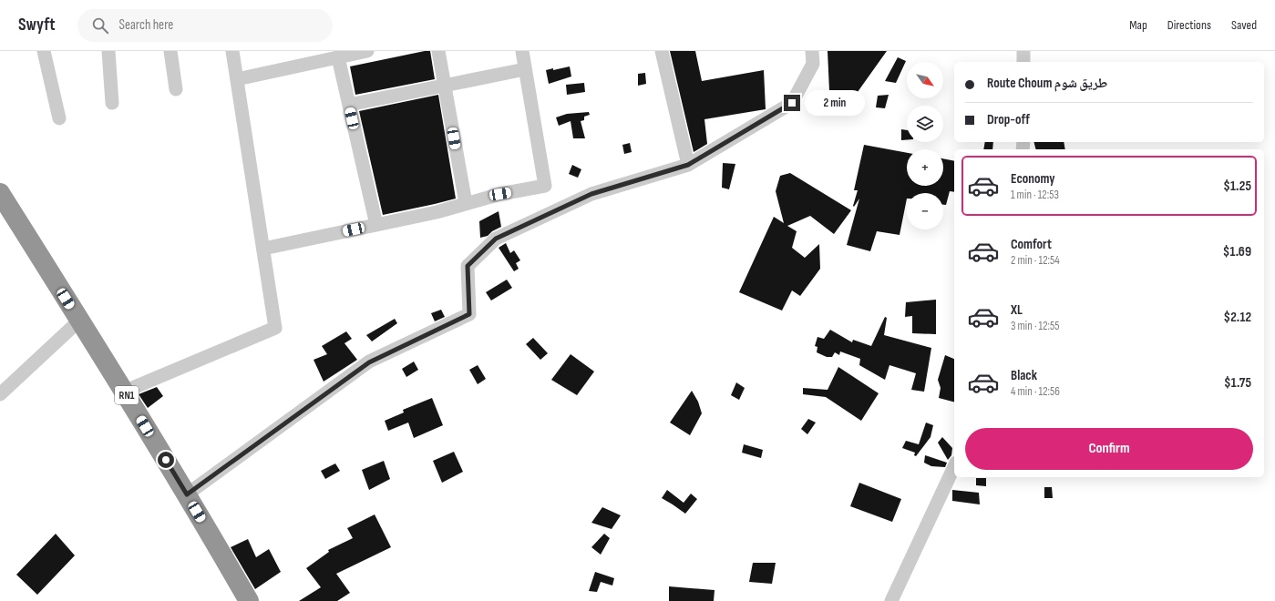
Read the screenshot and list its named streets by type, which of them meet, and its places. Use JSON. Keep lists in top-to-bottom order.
{
  "streets": {
    "highway": ["RN1"]
  },
  "north": "bottom right",
  "page": {
    "header": "Swyft",
    "search": "Search here",
    "nav": ["Map", "Directions", "Saved"],
    "map_buttons": ["+", "−"],
    "banner": ["Route Choum طريق شوم", "Drop-off"],
    "bubble": "2 min",
    "list": [
      {
        "name": "Economy",
        "note": "1 min · 12:53",
        "value": "$1.25"
      },
      {
        "name": "Comfort",
        "note": "2 min · 12:54",
        "value": "$1.69"
      },
      {
        "name": "XL",
        "note": "3 min · 12:55",
        "value": "$2.12"
      },
      {
        "name": "Black",
        "note": "4 min · 12:56",
        "value": "$1.75"
      }
    ],
    "buttons": "Confirm"
  }
}
